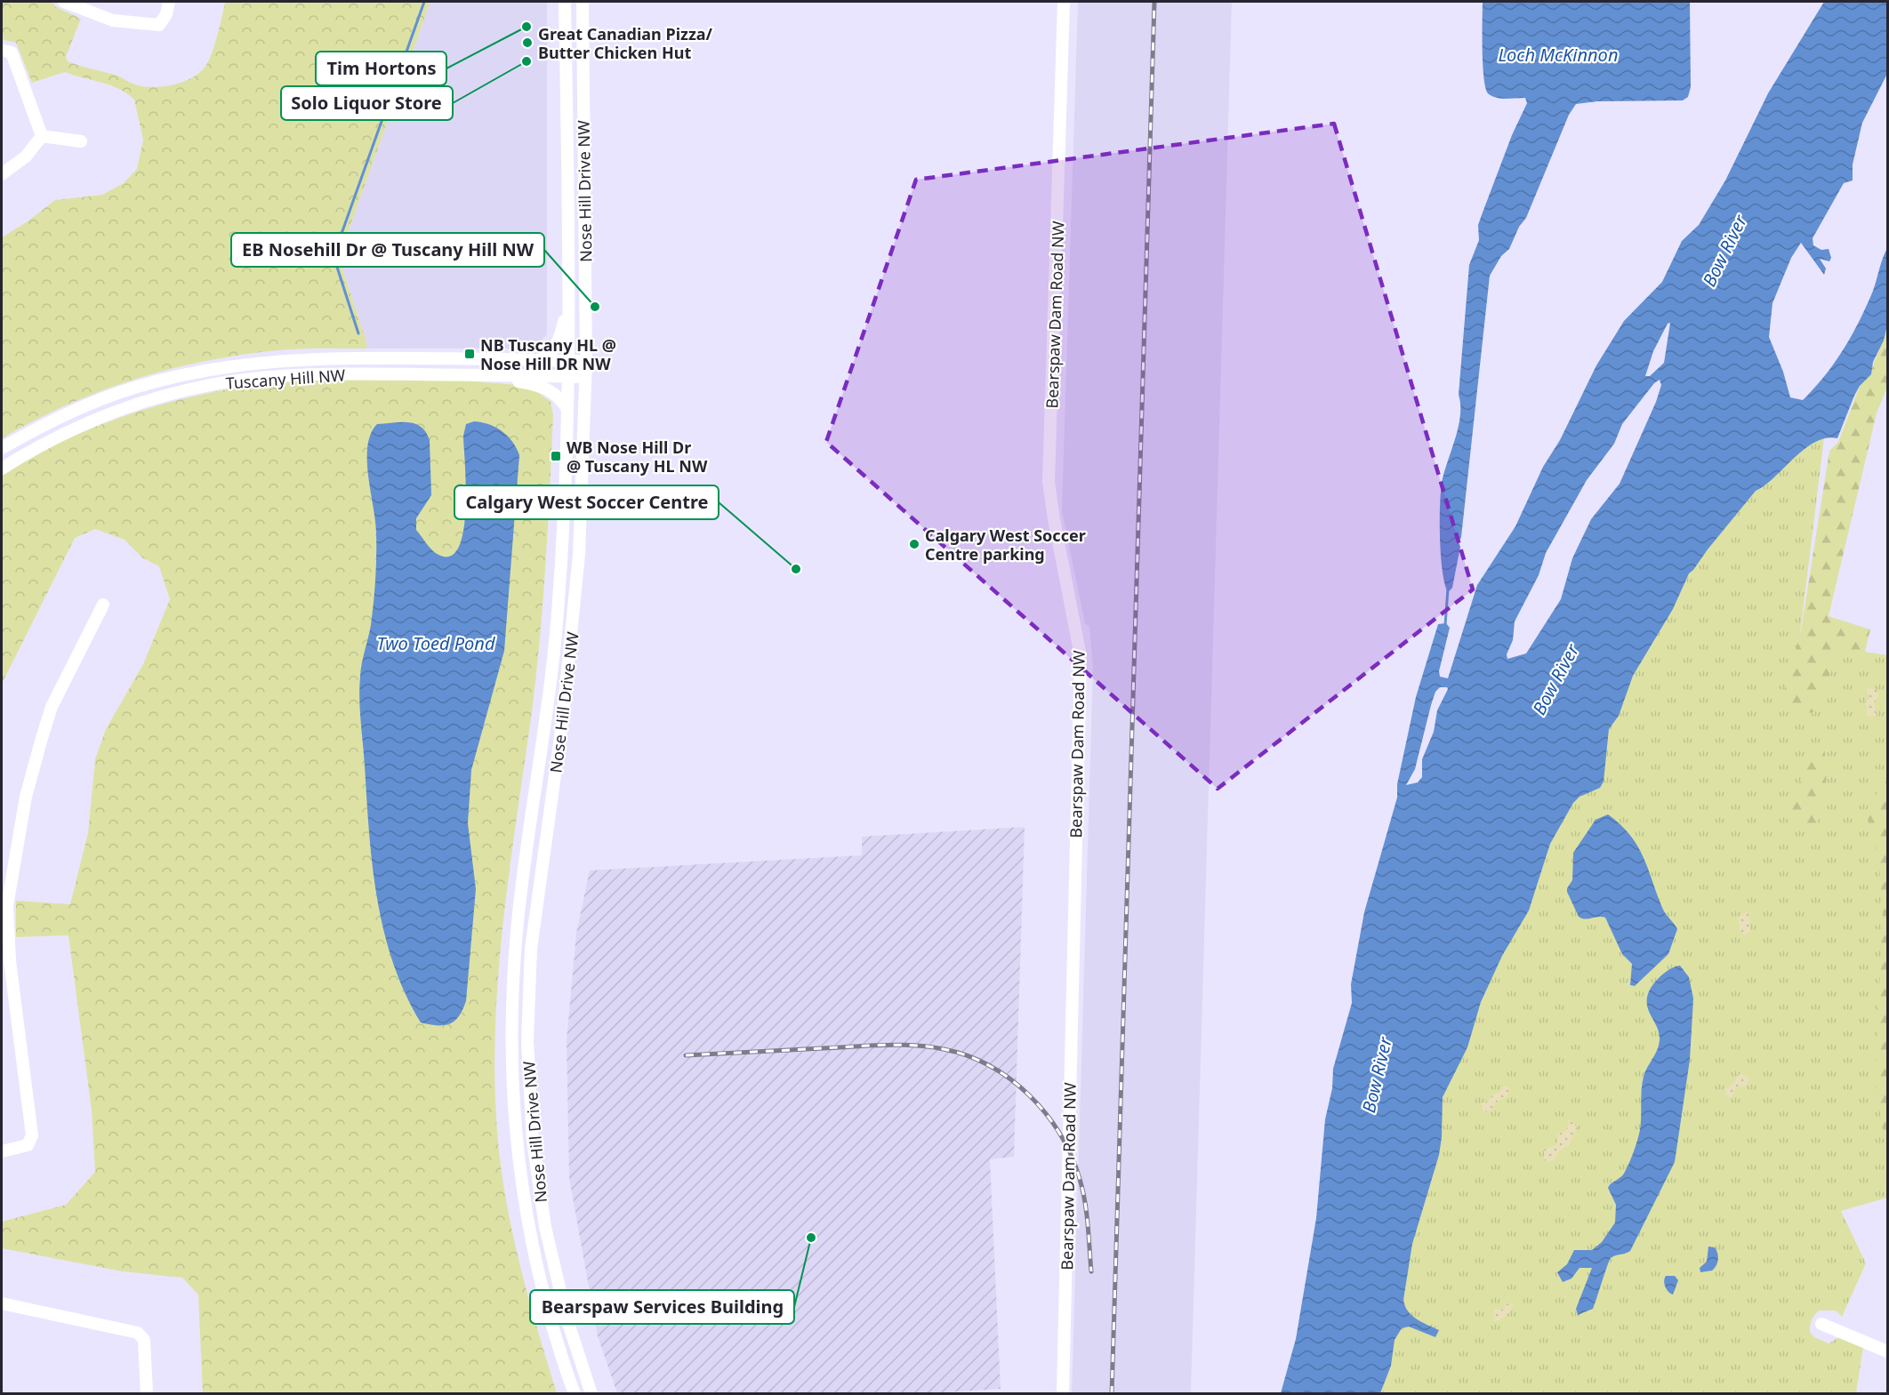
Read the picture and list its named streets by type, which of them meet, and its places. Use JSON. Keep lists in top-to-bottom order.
{
  "streets": {
    "street": ["Nose Hill Drive NW", "Bearspaw Dam Road NW", "Tuscany Hill NW"]
  },
  "crossings": [
    ["Nose Hill Drive NW", "Tuscany Hill NW"]
  ],
  "water": ["Loch McKinnon", "Bow River", "Two Toed Pond"],
  "places": {
    "other": [
      "Tim Hortons",
      "Great Canadian Pizza/ Butter Chicken Hut",
      "Solo Liquor Store",
      "EB Nosehill Dr @ Tuscany Hill NW",
      "Calgary West Soccer Centre parking",
      "Calgary West Soccer Centre",
      "Bearspaw Services Building"
    ],
    "transit": ["NB Tuscany HL @ Nose Hill DR NW", "WB Nose Hill Dr @ Tuscany HL NW"]
  }
}
